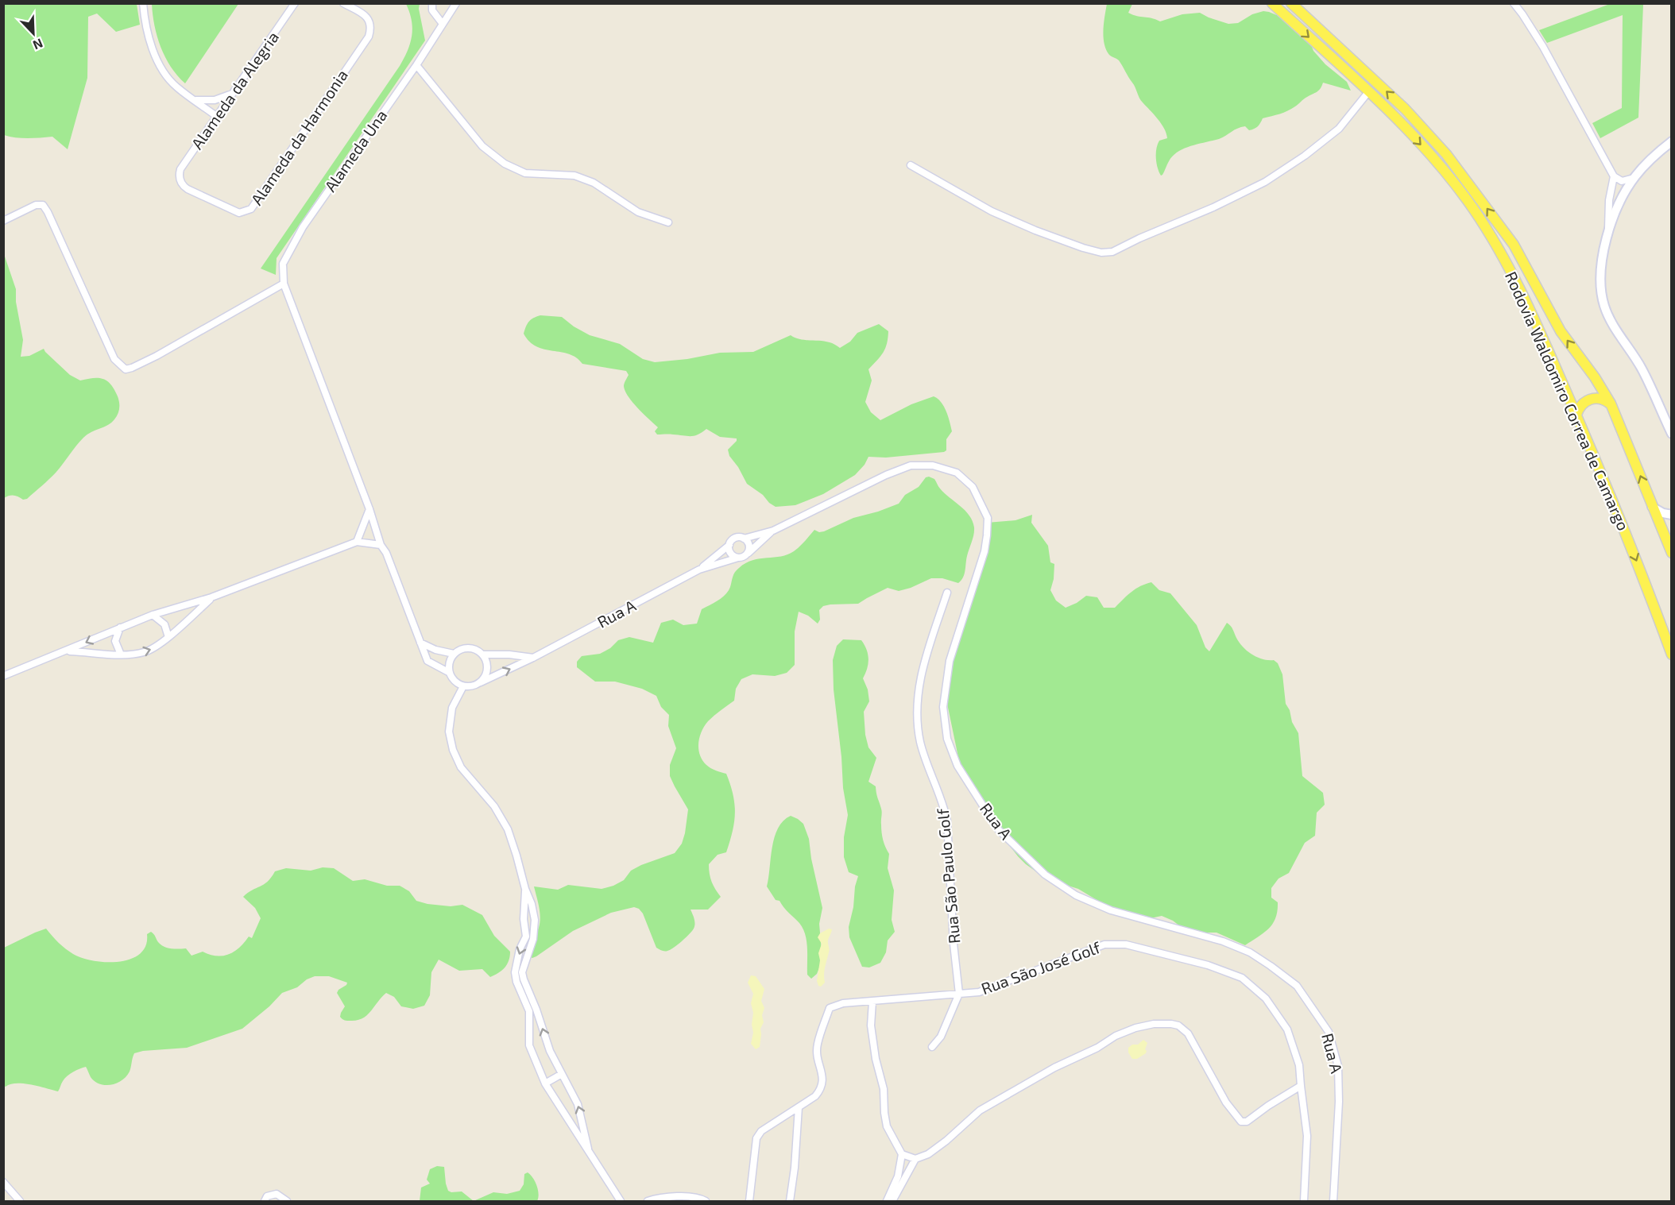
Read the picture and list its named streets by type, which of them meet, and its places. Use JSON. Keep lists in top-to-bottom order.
{
  "streets": {
    "main road": ["Rodovia Waldomiro Correa de Camargo"],
    "street": [
      "Alameda da Alegria",
      "Alameda da Harmonia",
      "Alameda Una",
      "Rua A",
      "Rua São Paulo Golf",
      "Rua São José Golf"
    ]
  },
  "crossings": [
    ["Alameda da Alegria", "Alameda da Harmonia"],
    ["Rua São Paulo Golf", "Rua São José Golf"]
  ],
  "north": "bottom right"
}
